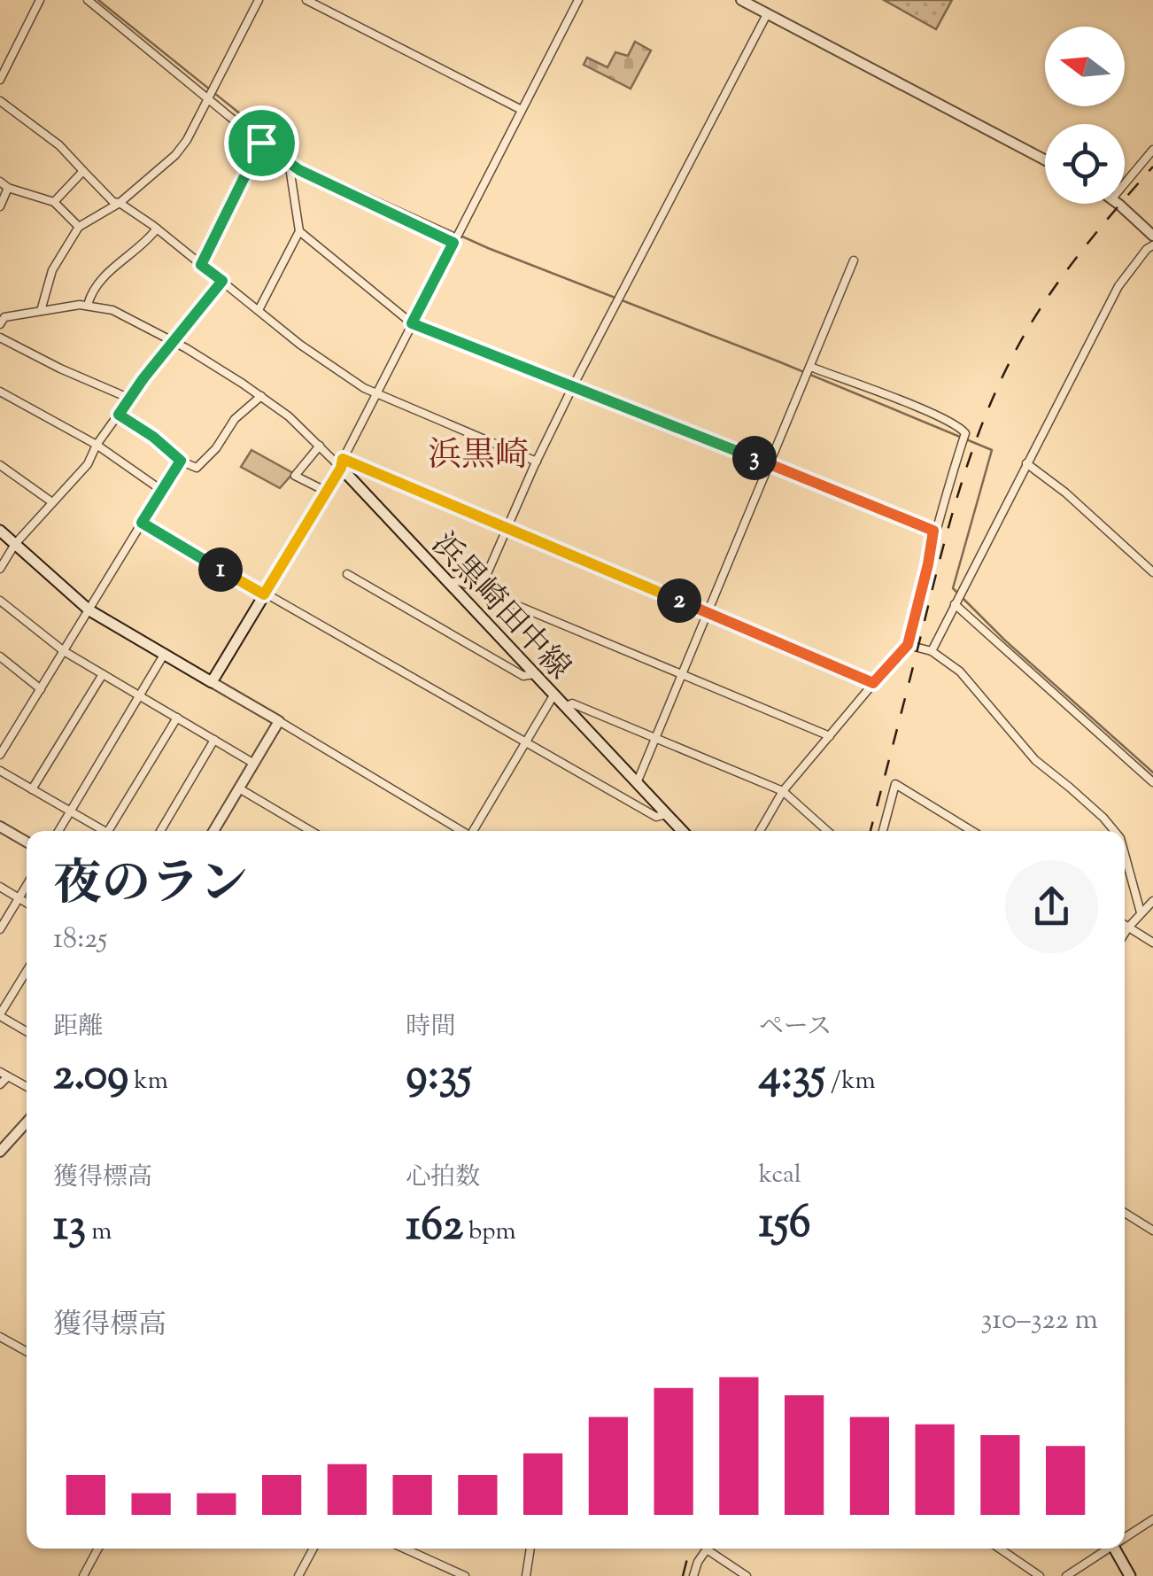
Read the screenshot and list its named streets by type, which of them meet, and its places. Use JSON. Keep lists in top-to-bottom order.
{
  "streets": {
    "main road": ["浜黒崎田中線"]
  },
  "districts": ["浜黒崎"],
  "north": "left",
  "page": {
    "pins": ["3", "1", "2"],
    "heading": ["夜のラン", "18:25"],
    "stats": [
      ["距離", "2.09 km"],
      ["時間", "9:35"],
      ["ペース", "4:35 /km"],
      ["獲得標高", "13 m"],
      ["心拍数", "162 bpm"],
      ["kcal", "156"]
    ],
    "chart": ["獲得標高", "310–322 m"]
  }
}
